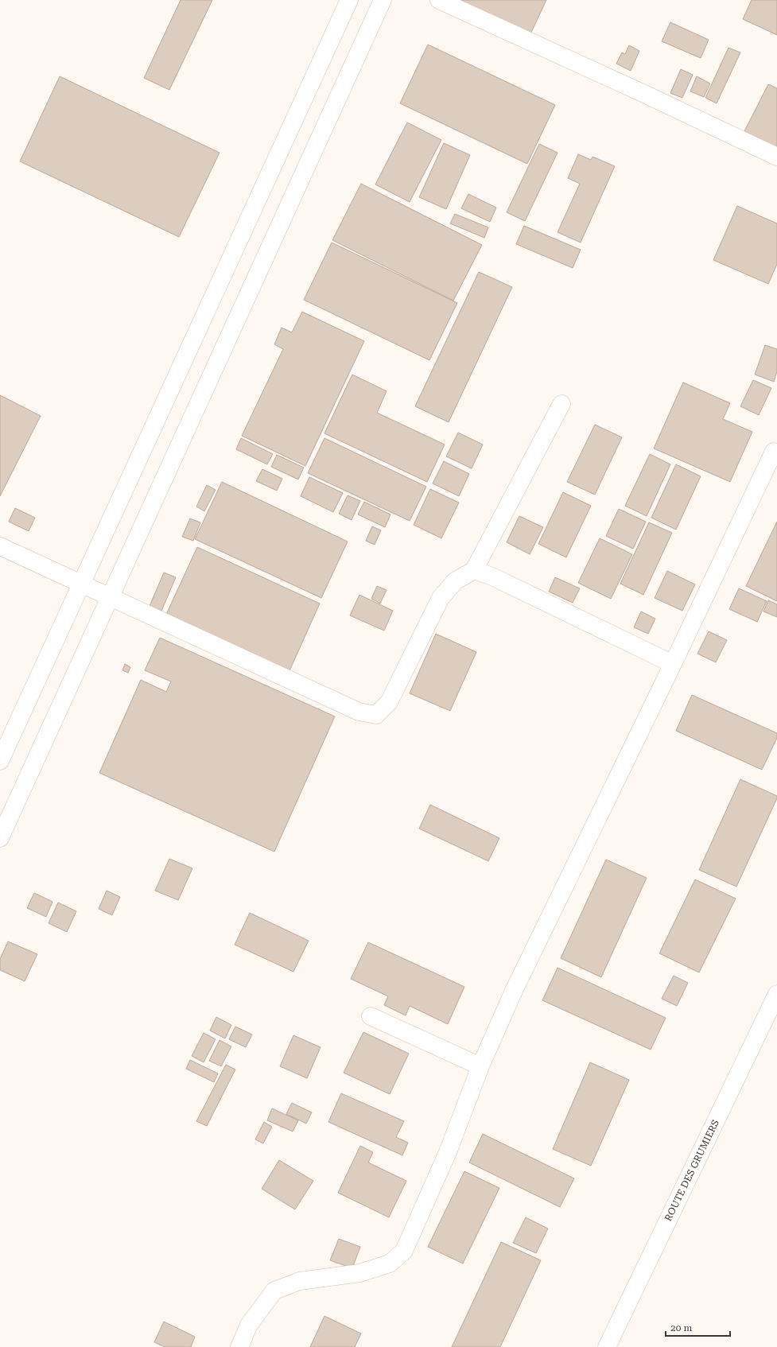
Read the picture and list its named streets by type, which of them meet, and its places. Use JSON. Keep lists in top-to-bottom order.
{
  "streets": {
    "street": ["ROUTE DES GRUMIERS"]
  },
  "scale_bar": "20 m"
}
